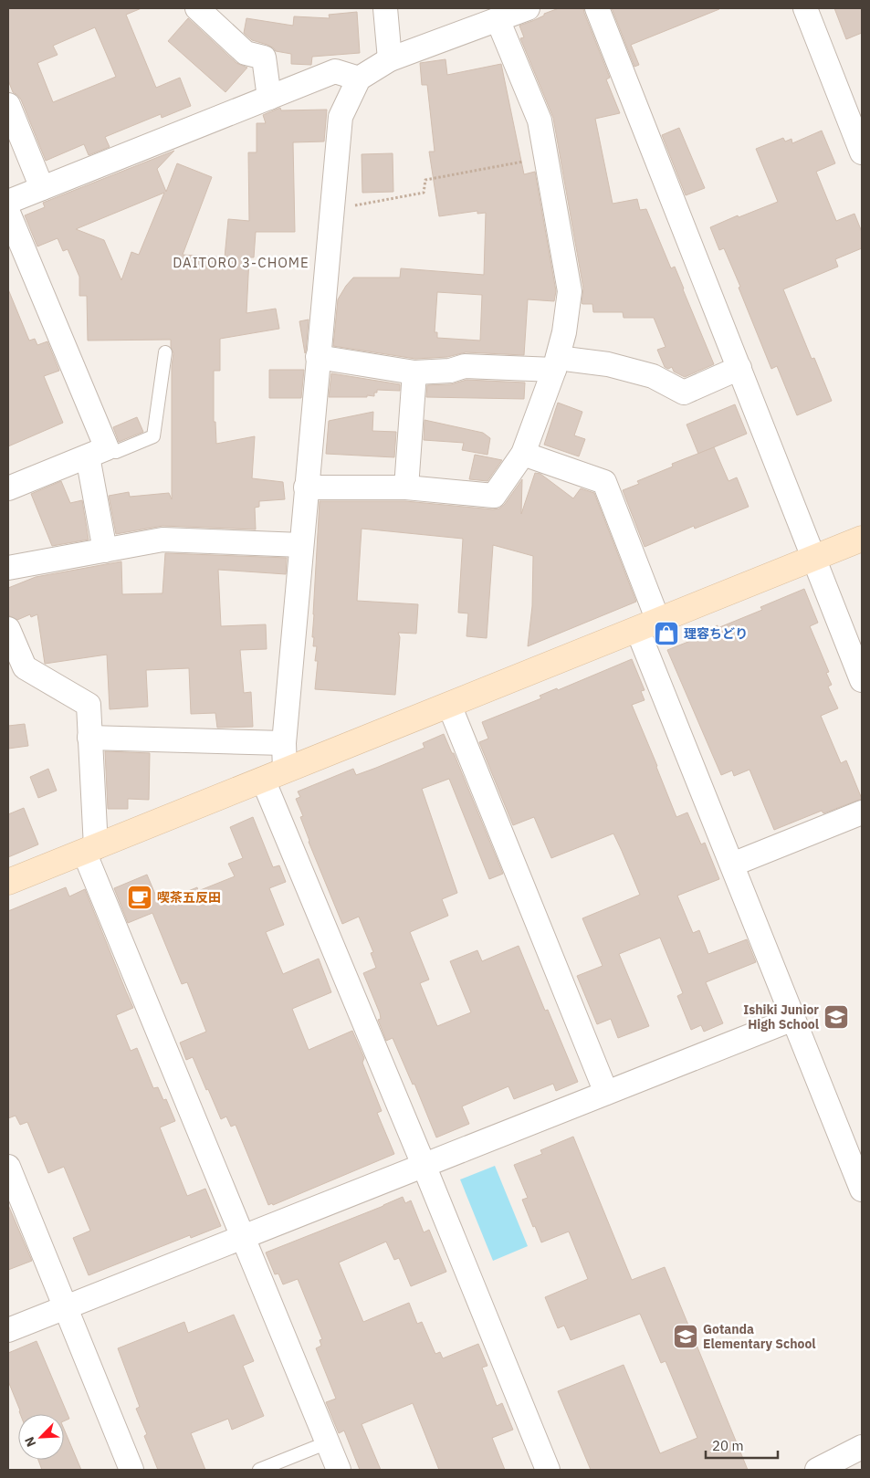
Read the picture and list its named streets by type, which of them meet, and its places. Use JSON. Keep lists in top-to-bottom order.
{
  "districts": ["DAITORO 3-CHOME"],
  "places": {
    "shop": ["理容ちどり"],
    "cafe": ["喫茶五反田"],
    "school or university": ["Ishiki Junior High School", "Gotanda Elementary School"]
  },
  "scale_bar": "20 m",
  "north": "bottom left"
}
